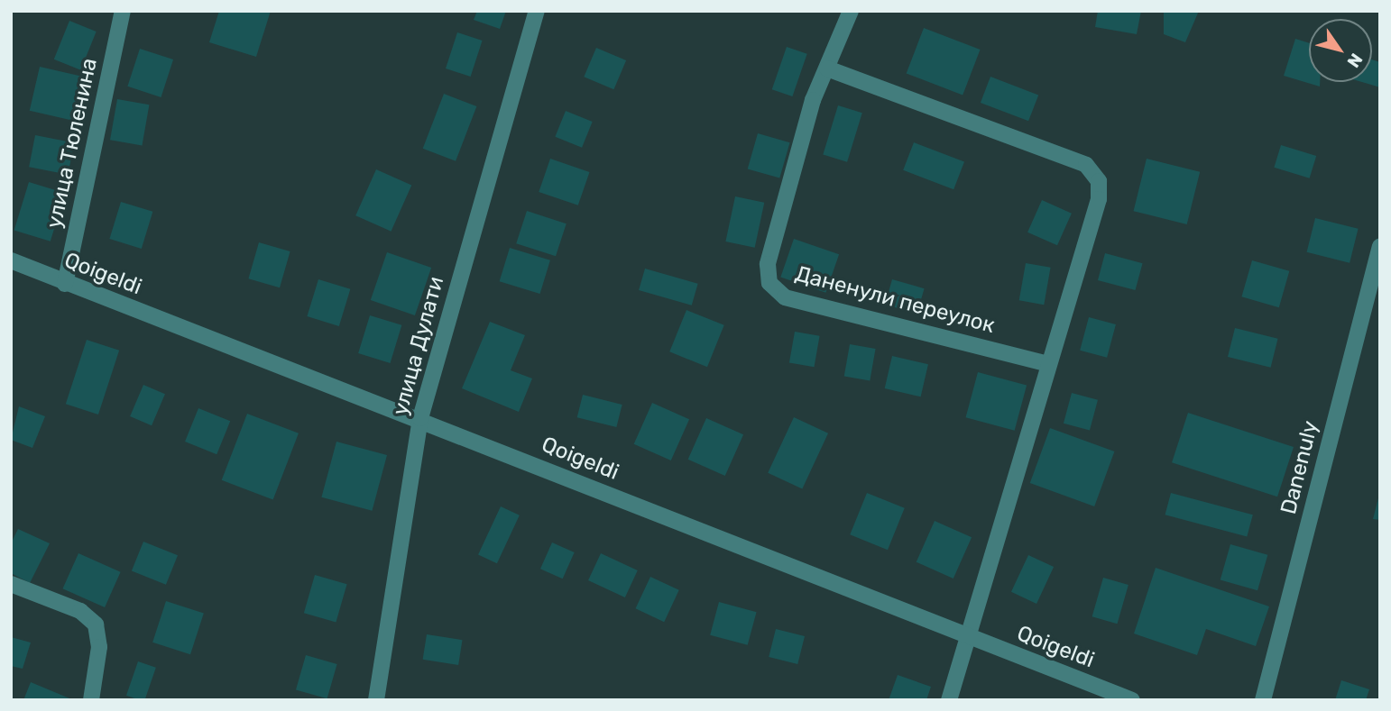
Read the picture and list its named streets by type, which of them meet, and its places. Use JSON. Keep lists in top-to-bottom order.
{
  "streets": {
    "street": [
      "улица Тюленина",
      "Qoigeldi",
      "Даненули переулок",
      "улица Дулати",
      "Danenuly"
    ]
  },
  "crossings": [
    ["улица Тюленина", "Qoigeldi"],
    ["Qoigeldi", "улица Дулати"]
  ],
  "north": "bottom right"
}
